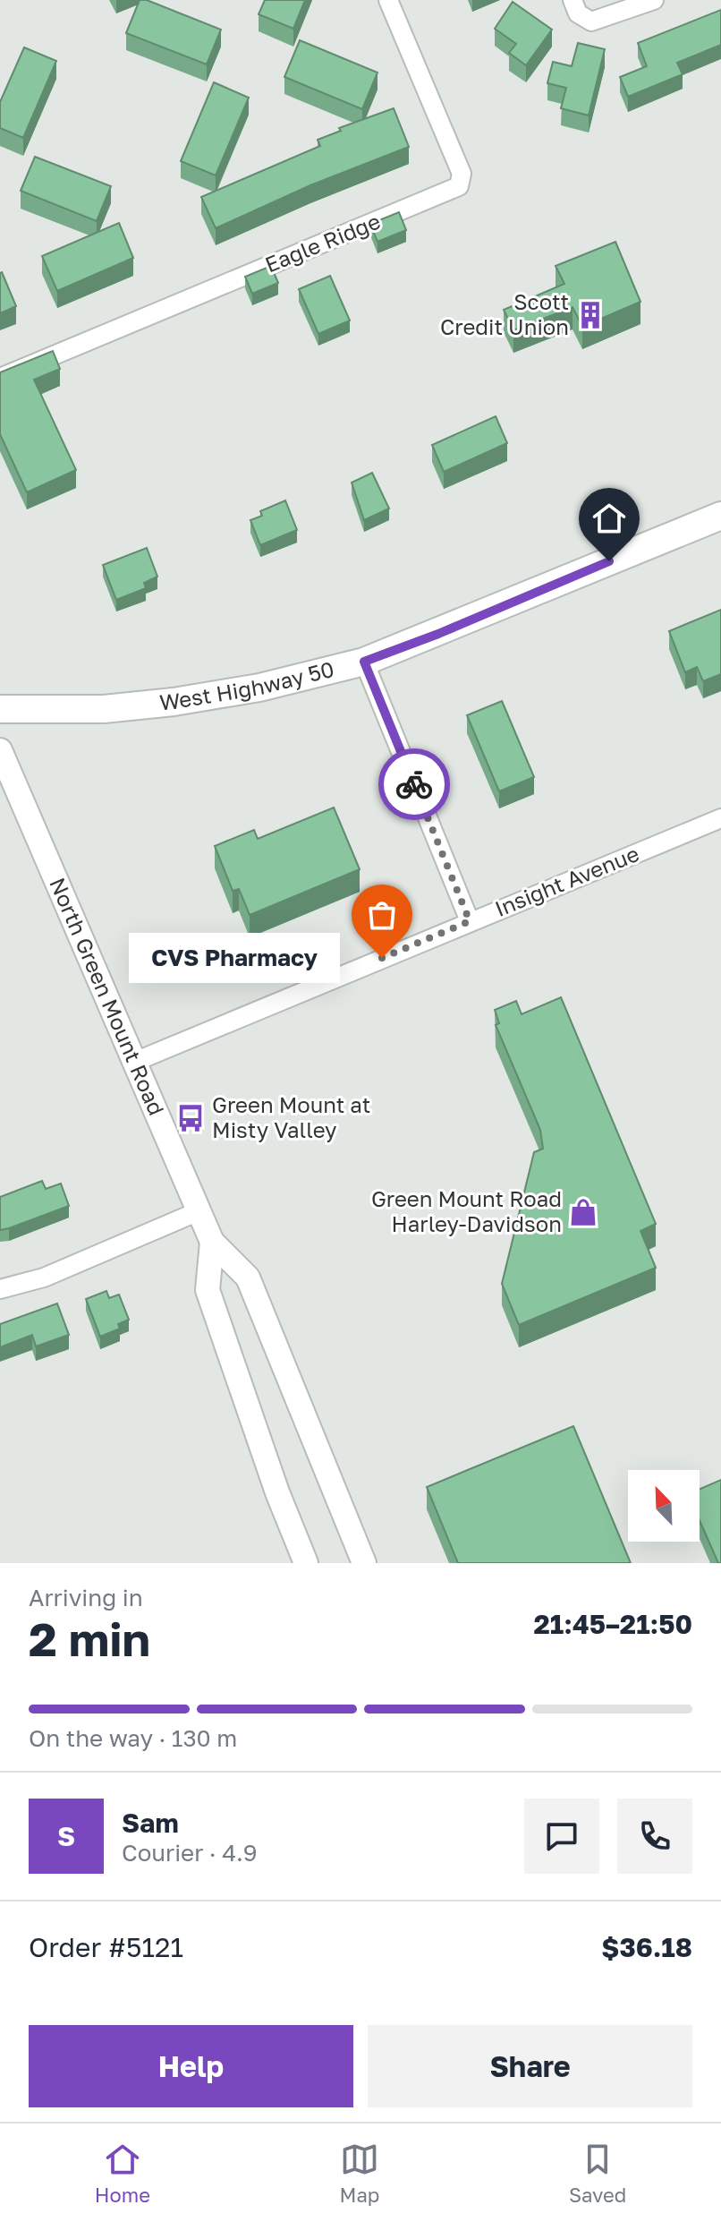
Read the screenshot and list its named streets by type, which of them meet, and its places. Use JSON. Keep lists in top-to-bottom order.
{
  "streets": {
    "main road": ["West Highway 50"],
    "street": ["Eagle Ridge", "Insight Avenue", "North Green Mount Road"]
  },
  "crossings": [
    ["Insight Avenue", "North Green Mount Road"]
  ],
  "places": {
    "building": ["Scott Credit Union"],
    "other": ["CVS Pharmacy"],
    "bus stop": ["Green Mount at Misty Valley"],
    "shop": ["Green Mount Road Harley-Davidson"]
  },
  "north": "top left",
  "page": {
    "bubble": "CVS Pharmacy",
    "heading": ["2 min", "Arriving in", "21:45–21:50"],
    "panel": [
      "Sam",
      "Courier · 4.9",
      "Order #5121",
      "$36.18"
    ],
    "bar": "On the way · 130 m",
    "round": "S",
    "buttons": ["Help", "Share"],
    "tabs": ["Home", "Map", "Saved"]
  }
}
